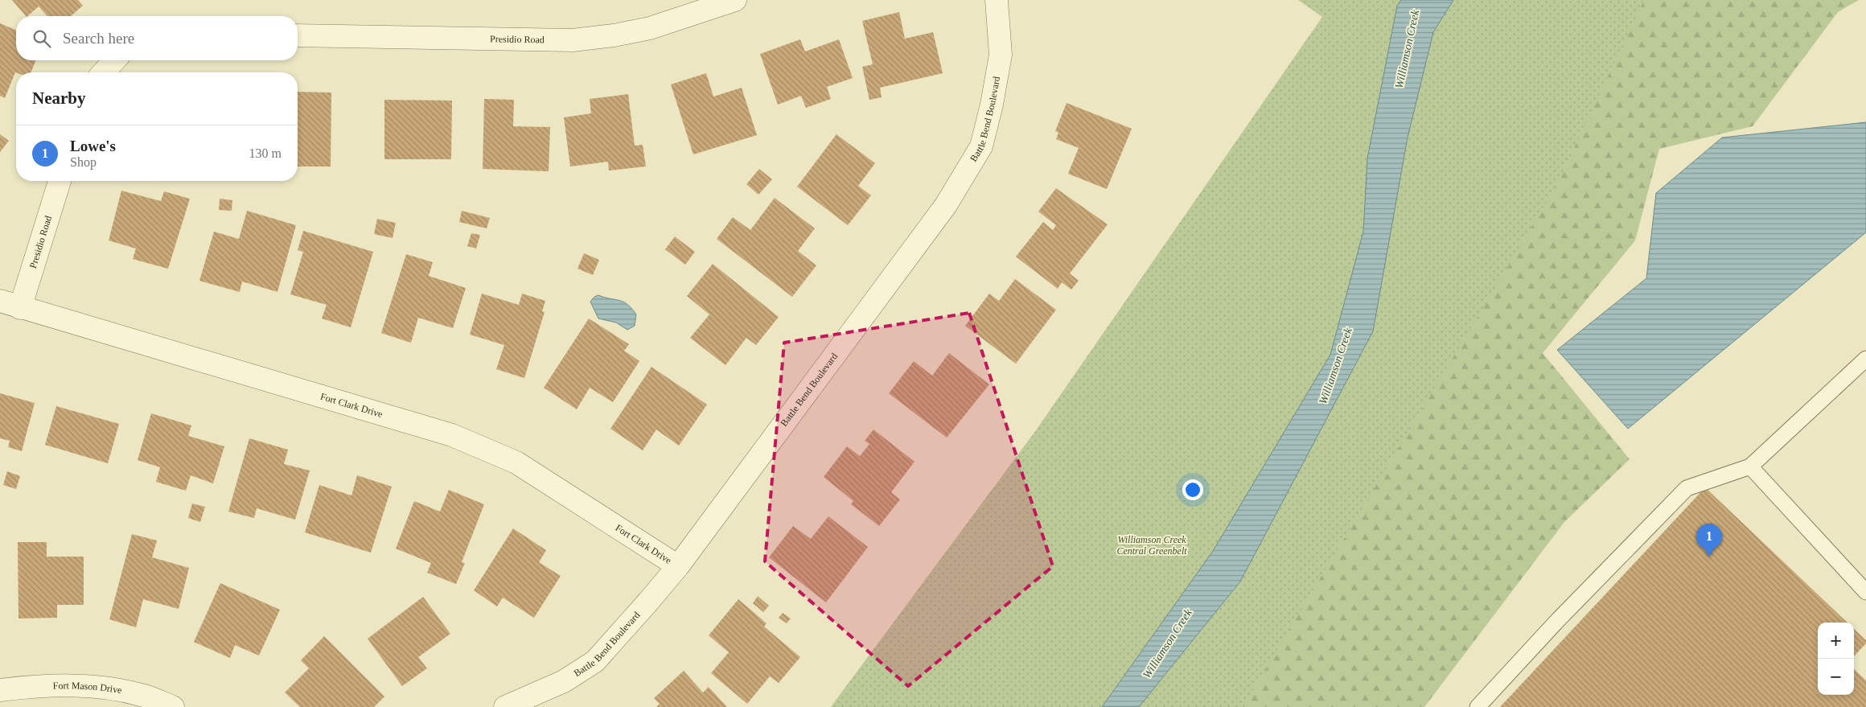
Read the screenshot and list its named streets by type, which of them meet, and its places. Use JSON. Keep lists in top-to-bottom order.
{
  "streets": {
    "street": [
      "Presidio Road",
      "Battle Bend Boulevard",
      "Fort Clark Drive",
      "Fort Mason Drive"
    ]
  },
  "crossings": [
    ["Presidio Road", "Fort Clark Drive"],
    ["Battle Bend Boulevard", "Fort Clark Drive"]
  ],
  "water": ["Williamson Creek"],
  "parks": ["Williamson Creek Central Greenbelt"],
  "page": {
    "search": "Search here",
    "heading": "Nearby",
    "list": [
      {
        "mark": "1",
        "name": "Lowe's",
        "note": "Shop",
        "value": "130 m"
      }
    ],
    "pins": "1",
    "map_buttons": ["+", "−"]
  }
}
